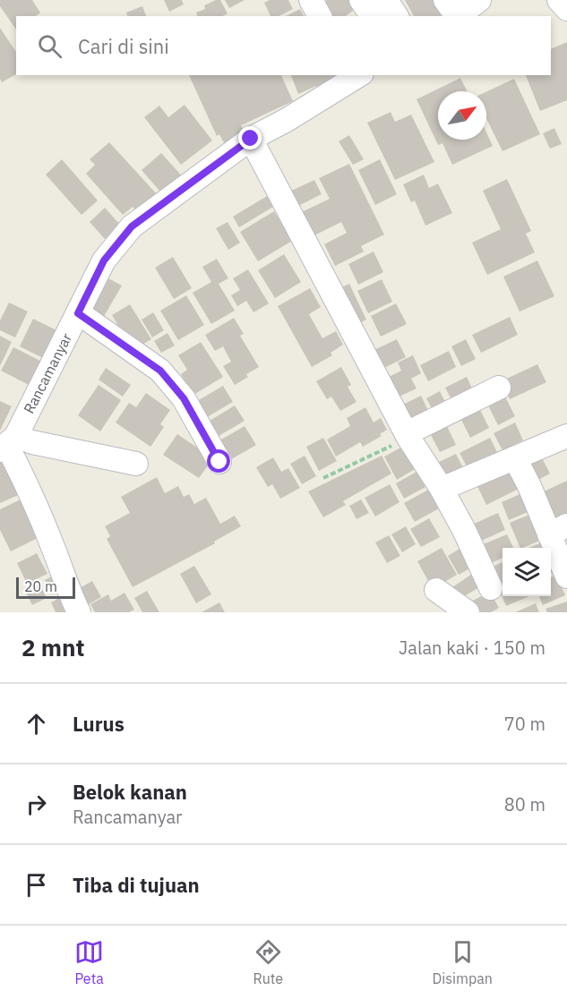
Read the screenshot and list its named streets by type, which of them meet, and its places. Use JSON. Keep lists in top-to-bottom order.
{
  "streets": {
    "street": ["Rancamanyar"]
  },
  "scale_bar": "20 m",
  "north": "top right",
  "page": {
    "search": "Cari di sini",
    "scale": "20 m",
    "heading": ["2 mnt", "Jalan kaki · 150 m"],
    "list": [
      ["Lurus", "70 m"],
      ["Belok kanan", "Rancamanyar", "80 m"],
      "Tiba di tujuan"
    ],
    "nav": ["Peta", "Rute", "Disimpan"]
  }
}
